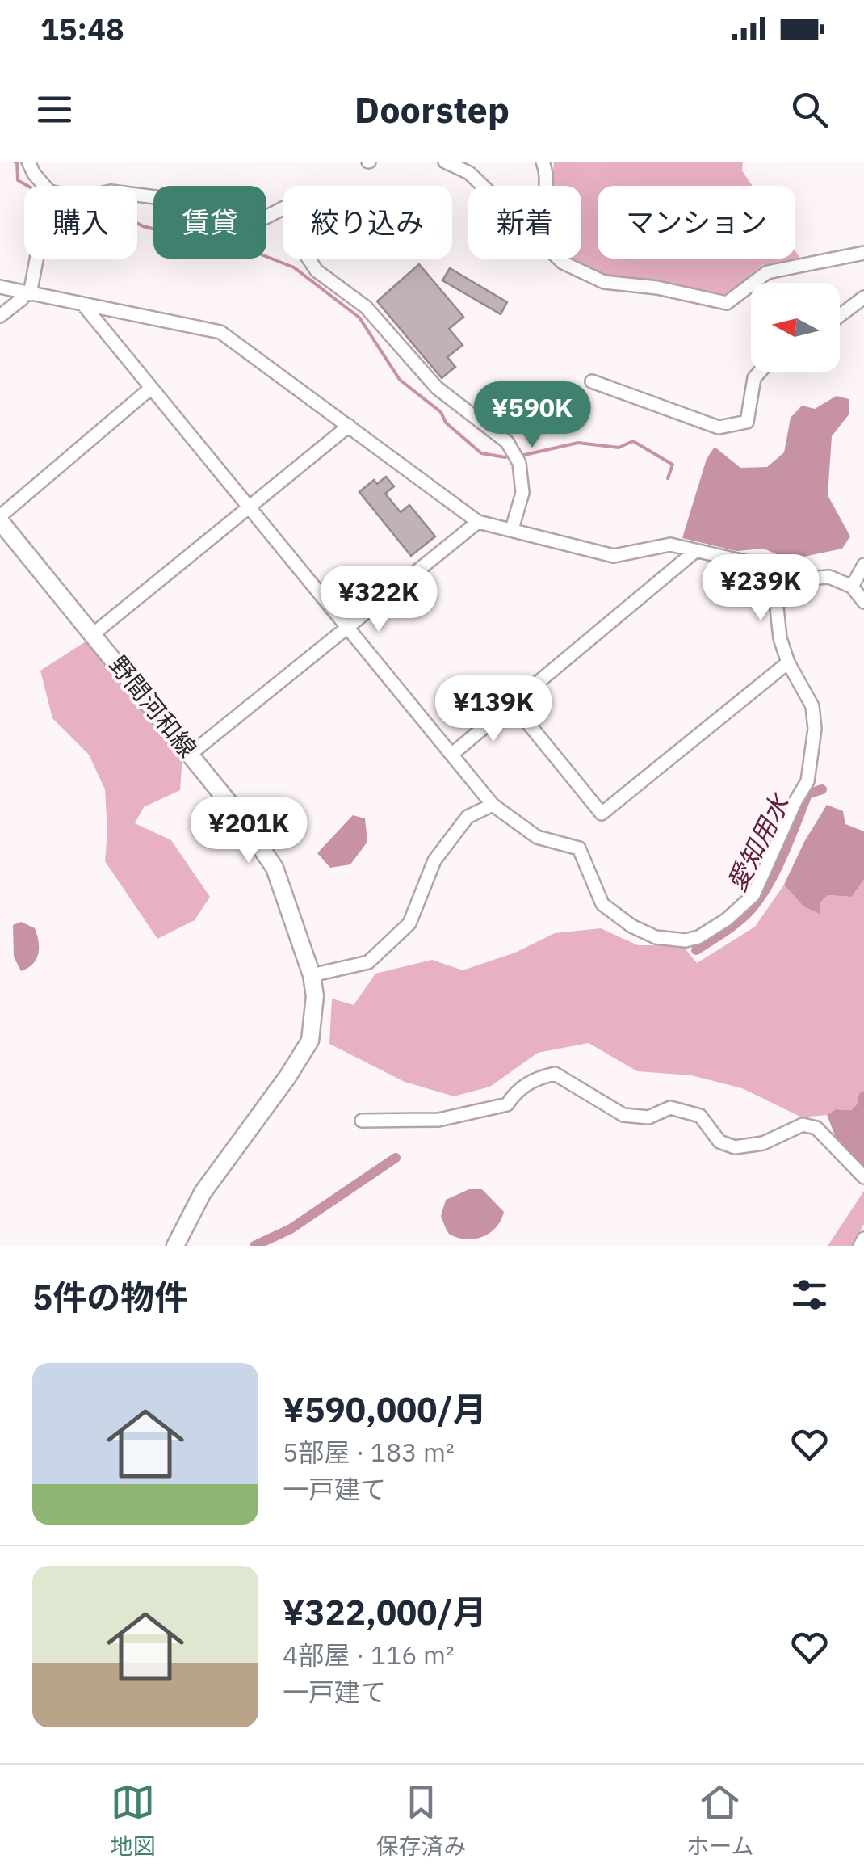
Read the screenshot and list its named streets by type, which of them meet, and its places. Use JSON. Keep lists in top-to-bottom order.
{
  "streets": {
    "main road": ["野間河和線"]
  },
  "water": ["愛知用水"],
  "north": "left",
  "page": {
    "status": "15:48",
    "header": "Doorstep",
    "chip": [
      "購入",
      "賃貸",
      "絞り込み",
      "新着",
      "マンション"
    ],
    "price": [
      "¥590K",
      "¥239K",
      "¥322K",
      "¥139K",
      "¥201K"
    ],
    "heading": "5件の物件",
    "list": [
      {
        "name": "¥590,000/月",
        "note": "5部屋 · 183 m² · 一戸建て"
      },
      {
        "name": "¥322,000/月",
        "note": "4部屋 · 116 m² · 一戸建て"
      }
    ],
    "tabs": ["地図", "保存済み", "ホーム"]
  }
}
